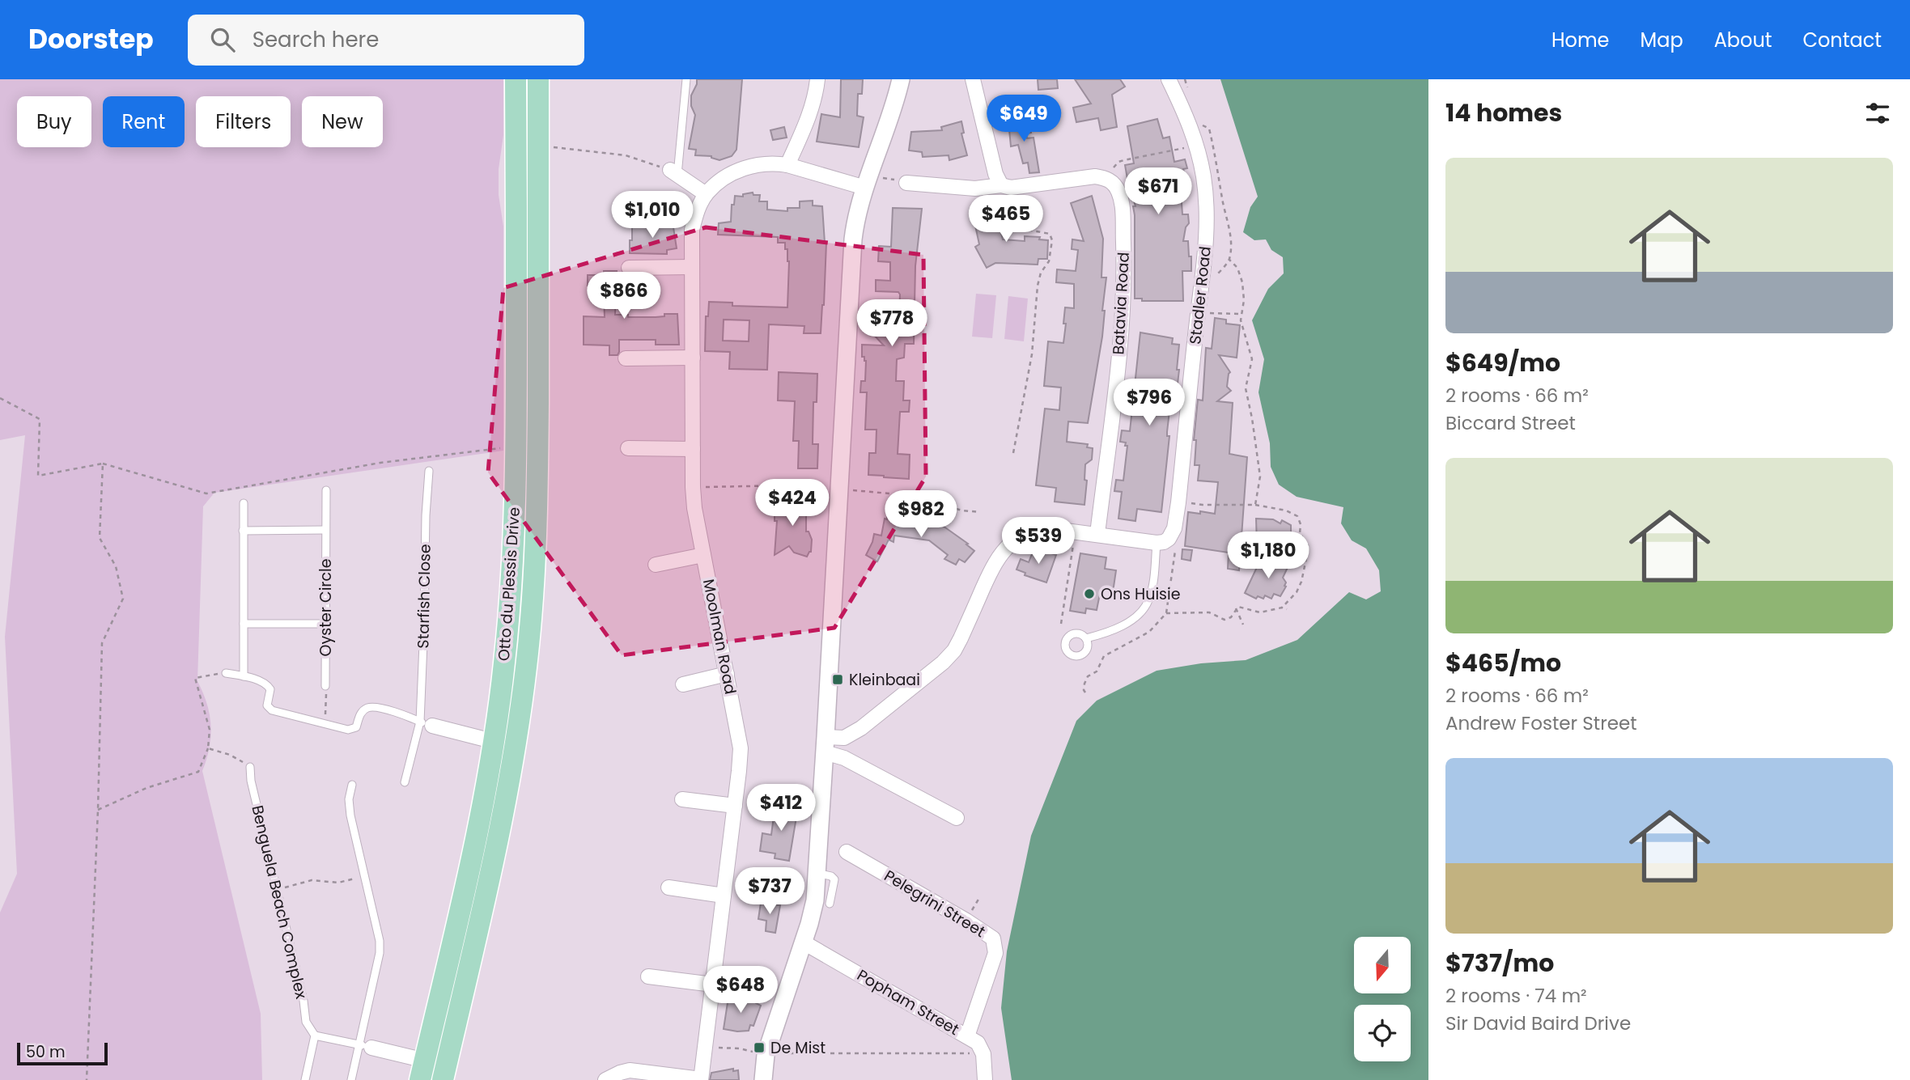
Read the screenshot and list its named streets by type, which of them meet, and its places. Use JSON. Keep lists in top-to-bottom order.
{
  "streets": {
    "main road": ["Otto du Plessis Drive"],
    "street": [
      "Stadler Road",
      "Batavia Road",
      "Moolman Road",
      "Pelegrini Street",
      "Popham Street"
    ],
    "lane": ["Starfish Close", "Oyster Circle", "Benguela Beach Complex"]
  },
  "crossings": [
    ["Pelegrini Street", "Popham Street"]
  ],
  "places": {
    "other": ["Ons Huisie"],
    "transit": ["Kleinbaai", "De Mist"]
  },
  "scale_bar": "50 m",
  "north": "bottom",
  "page": {
    "header": "Doorstep",
    "search": "Search here",
    "nav": [
      "Home",
      "Map",
      "About",
      "Contact"
    ],
    "heading": "14 homes",
    "price": [
      "$649",
      "$671",
      "$1,010",
      "$465",
      "$866",
      "$778",
      "$796",
      "$424",
      "$982",
      "$539",
      "$1,180",
      "$412",
      "$737",
      "$648"
    ],
    "chip": [
      "Buy",
      "Rent",
      "Filters",
      "New"
    ],
    "list": [
      {
        "name": "$649/mo",
        "note": "2 rooms · 66 m² · Biccard Street"
      },
      {
        "name": "$465/mo",
        "note": "2 rooms · 66 m² · Andrew Foster Street"
      },
      {
        "name": "$737/mo",
        "note": "2 rooms · 74 m² · Sir David Baird Drive"
      }
    ],
    "scale": "50 m"
  }
}
